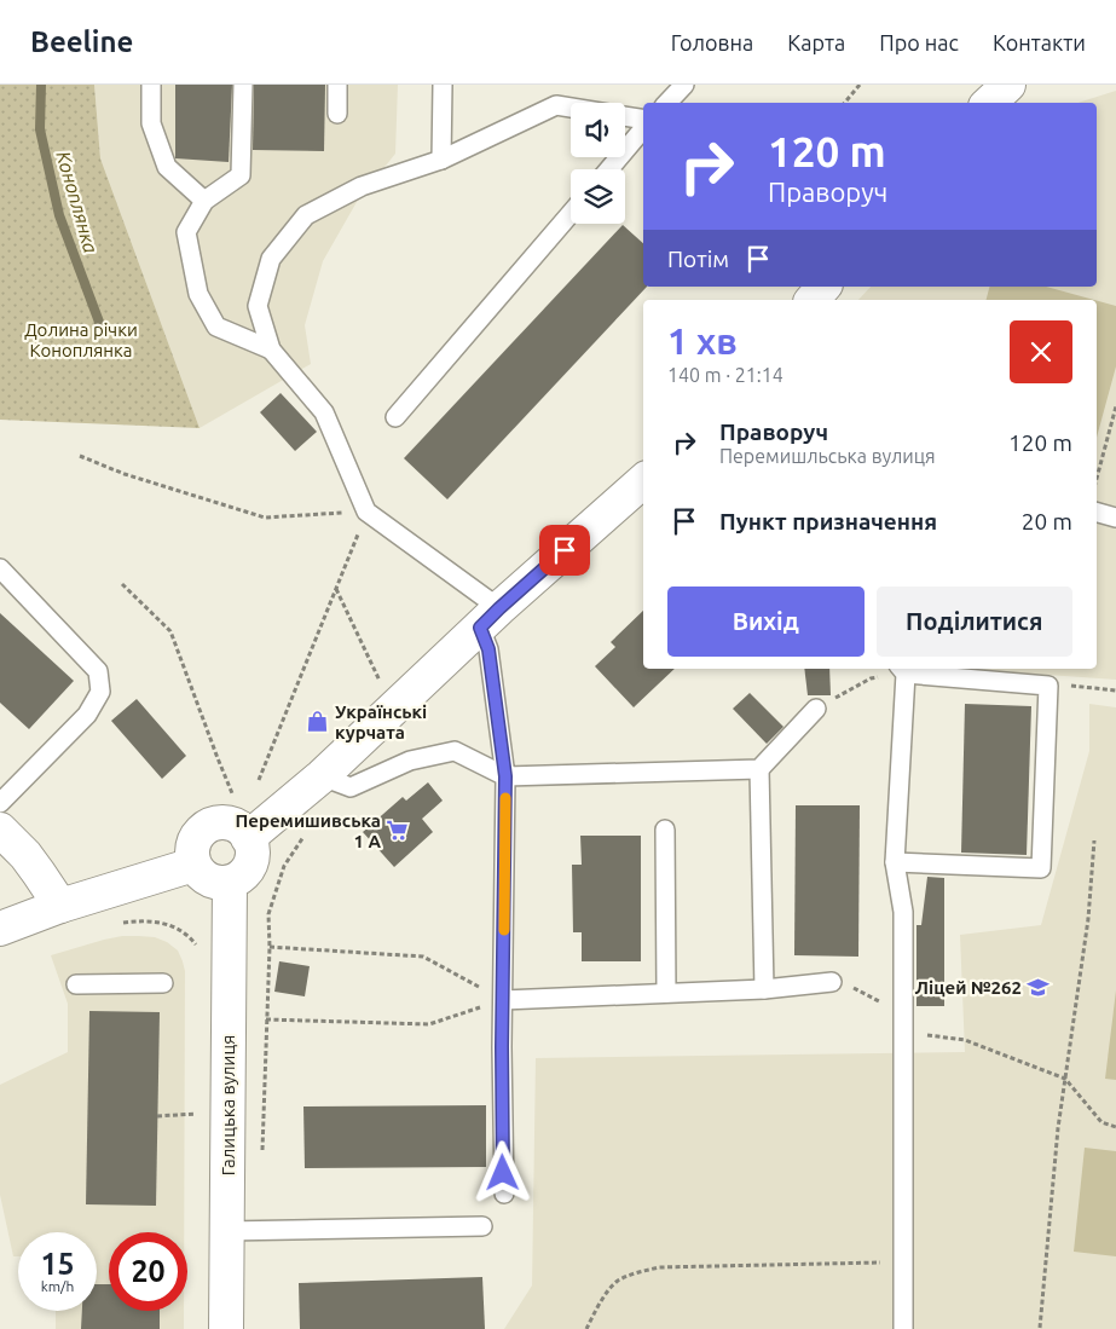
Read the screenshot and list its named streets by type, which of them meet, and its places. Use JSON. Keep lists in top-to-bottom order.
{
  "streets": {
    "street": ["Галицька вулиця"]
  },
  "water": ["Коноплянка"],
  "parks": ["Долина річки Коноплянка"],
  "places": {
    "shop": ["Українські курчата"],
    "supermarket": ["Перемишивська 1 А"],
    "school or university": ["Ліцей №262"]
  },
  "page": {
    "header": "Beeline",
    "nav": [
      "Головна",
      "Карта",
      "Про нас",
      "Контакти"
    ],
    "turn": ["120 m", "Праворуч"],
    "then": "Потім",
    "heading": ["1 хв", "140 m · 21:14"],
    "list": [
      {
        "name": "Праворуч",
        "note": "Перемишльська вулиця",
        "value": "120 m"
      },
      {
        "name": "Пункт призначення",
        "value": "20 m"
      }
    ],
    "buttons": ["Вихід", "Поділитися"],
    "speed": "15 km/h",
    "limit": "20"
  }
}
